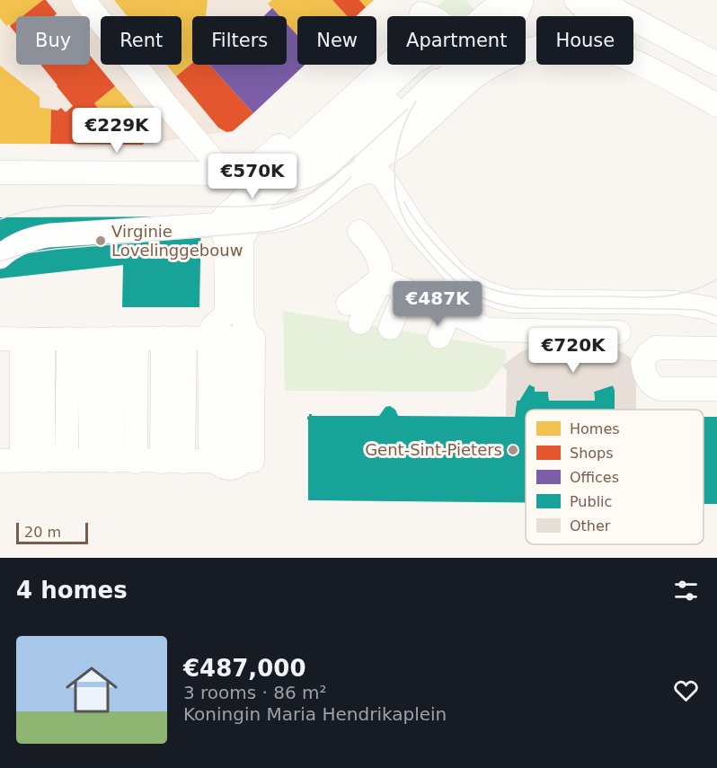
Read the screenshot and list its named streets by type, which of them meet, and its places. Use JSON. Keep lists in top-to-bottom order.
{
  "places": ["Virginie Lovelinggebouw", "Gent-Sint-Pieters"],
  "legend": [
    "Homes",
    "Shops",
    "Offices",
    "Public",
    "Other"
  ],
  "scale_bar": "20 m",
  "page": {
    "chip": [
      "Buy",
      "Rent",
      "Filters",
      "New",
      "Apartment",
      "House"
    ],
    "price": [
      "€229K",
      "€570K",
      "€487K",
      "€720K"
    ],
    "scale": "20 m",
    "heading": "4 homes",
    "list": [
      {
        "name": "€487,000",
        "note": "3 rooms · 86 m² · Koningin Maria Hendrikaplein"
      }
    ]
  }
}
